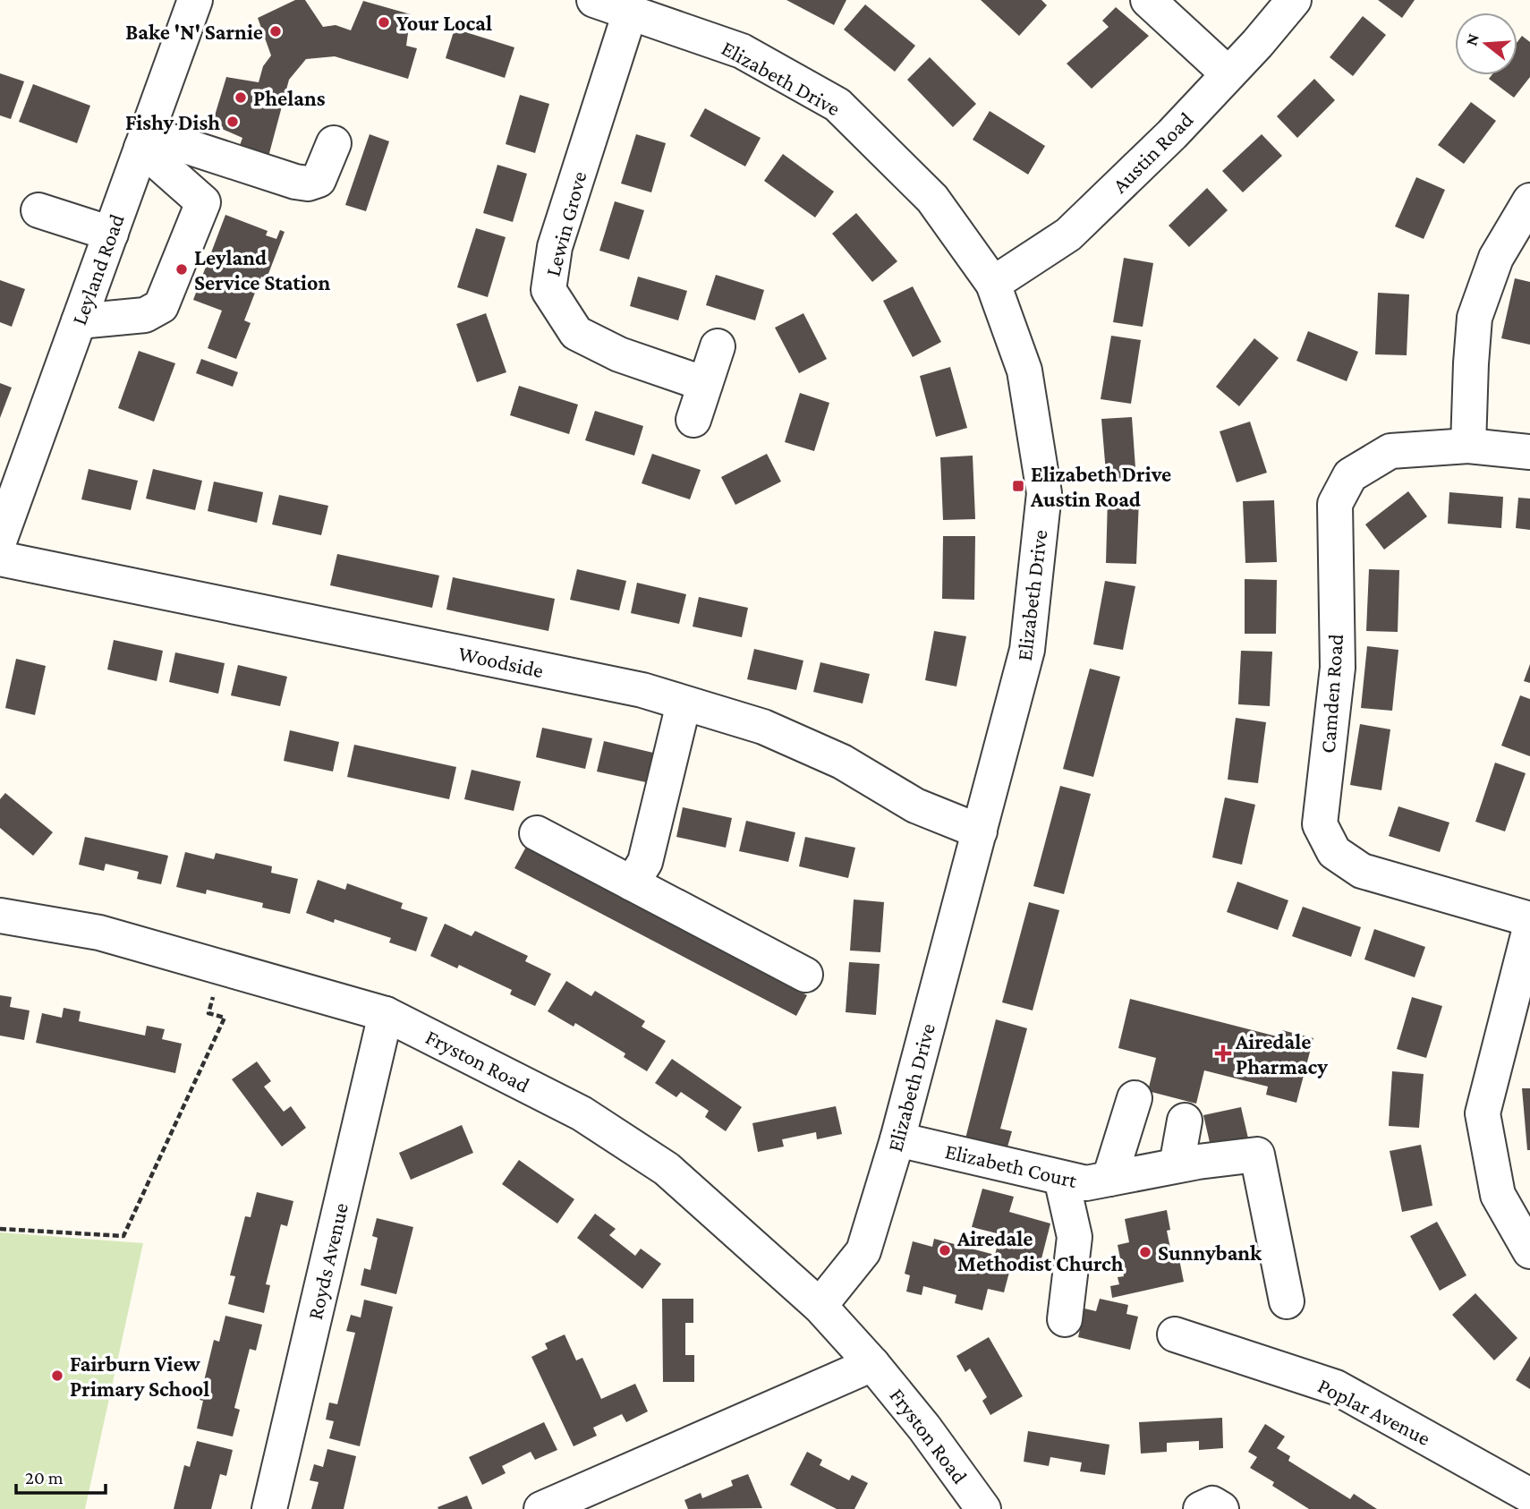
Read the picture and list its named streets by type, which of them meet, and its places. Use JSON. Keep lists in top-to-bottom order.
{
  "streets": {
    "street": [
      "Elizabeth Drive",
      "Austin Road",
      "Lewin Grove",
      "Leyland Road",
      "Woodside",
      "Camden Road",
      "Fryston Road",
      "Elizabeth Court",
      "Royds Avenue",
      "Poplar Avenue"
    ]
  },
  "crossings": [
    ["Elizabeth Drive", "Austin Road"],
    ["Elizabeth Drive", "Lewin Grove"],
    ["Elizabeth Drive", "Woodside"],
    ["Elizabeth Drive", "Fryston Road"],
    ["Elizabeth Drive", "Elizabeth Court"],
    ["Fryston Road", "Royds Avenue"]
  ],
  "places": {
    "other": [
      "Your Local",
      "Bake 'N' Sarnie",
      "Phelans",
      "Fishy Dish",
      "Leyland Service Station",
      "Airedale Methodist Church",
      "Sunnybank",
      "Fairburn View Primary School"
    ],
    "transit": ["Elizabeth Drive Austin Road"],
    "health": ["Airedale Pharmacy"]
  },
  "scale_bar": "20 m",
  "north": "left"
}
